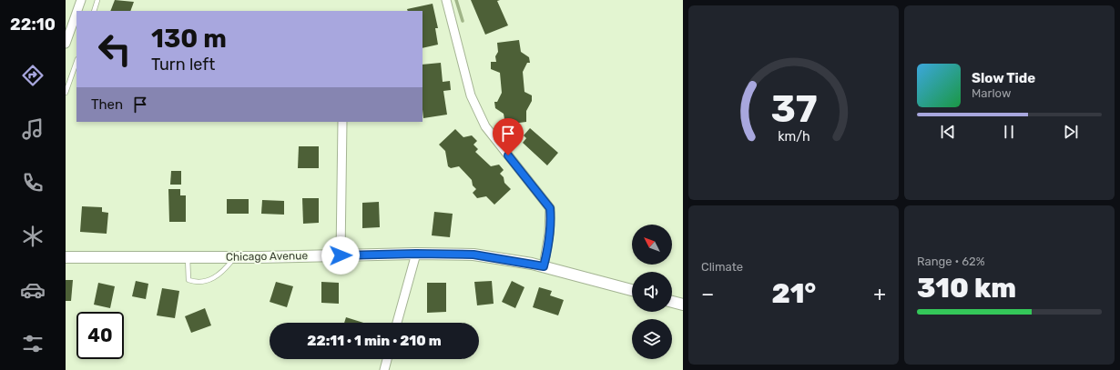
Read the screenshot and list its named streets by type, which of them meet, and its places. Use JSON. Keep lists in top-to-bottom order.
{
  "streets": {
    "street": ["Chicago Avenue"]
  },
  "north": "top left",
  "page": {
    "tabs": "22:10",
    "turn": ["130 m", "Turn left"],
    "song": ["Slow Tide", "Marlow"],
    "then": "Then",
    "tile": [
      "Climate",
      ["Range · 62%", "310 km"]
    ],
    "heat": ["−", "21°", "+"],
    "limit": "40",
    "trip": "22:11 · 1 min · 210 m",
    "gauge": ["37", "km/h"]
  }
}
